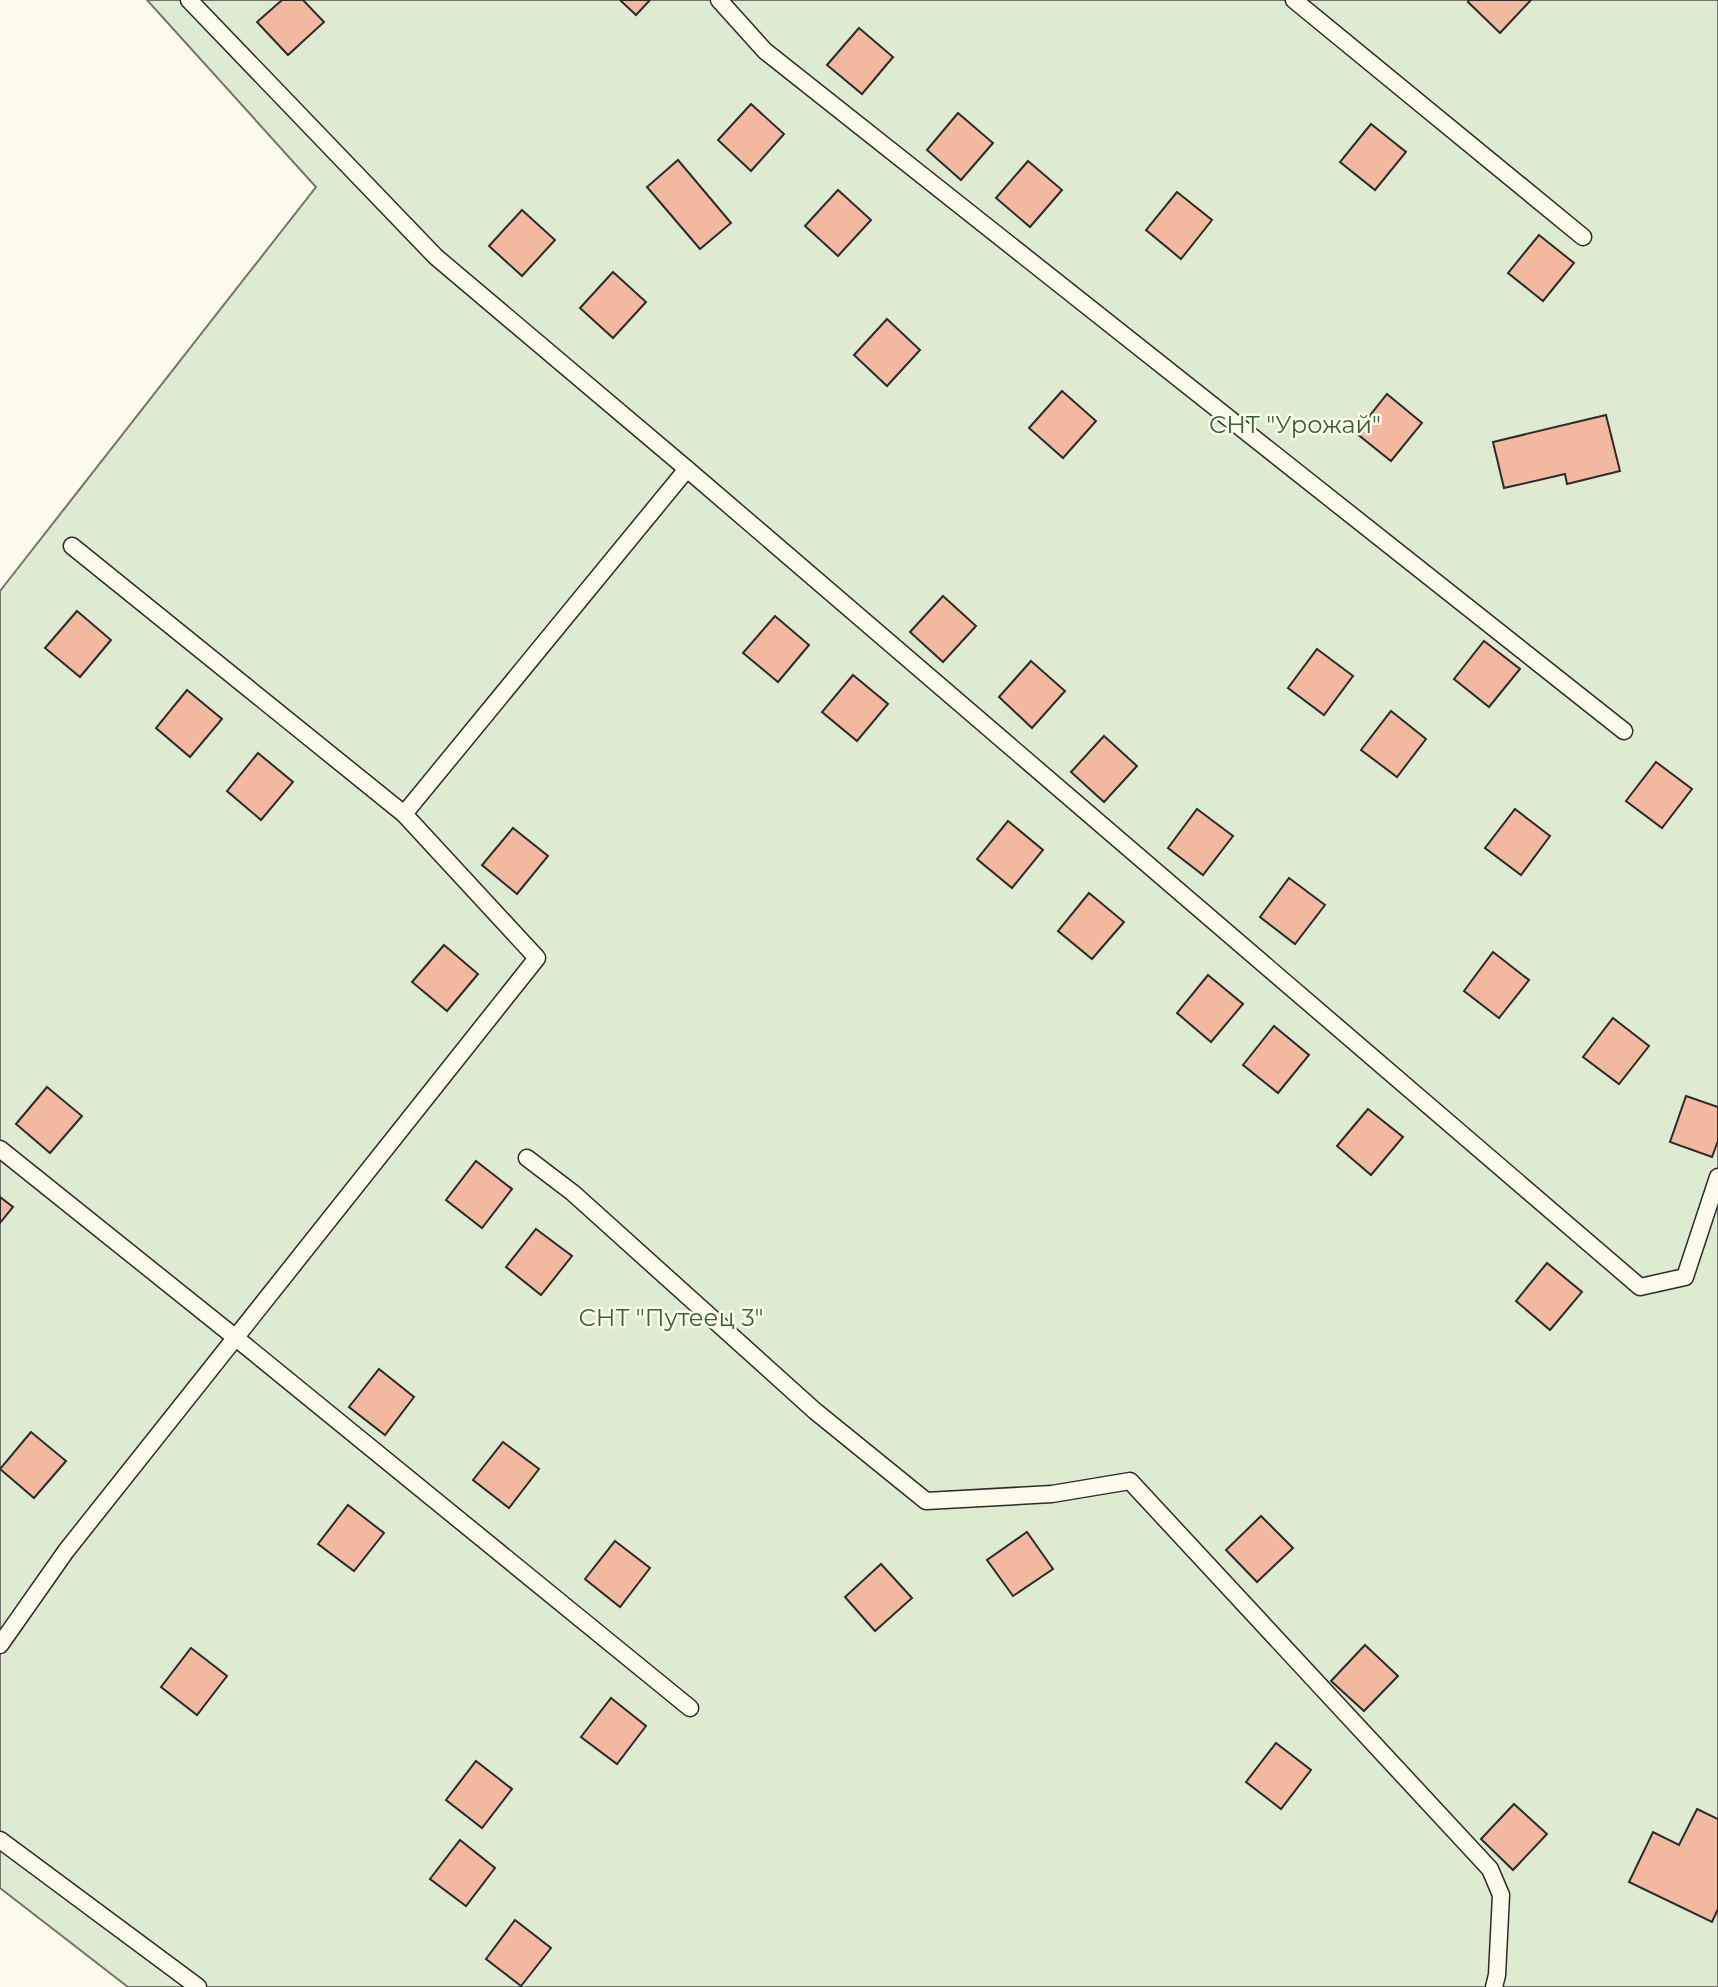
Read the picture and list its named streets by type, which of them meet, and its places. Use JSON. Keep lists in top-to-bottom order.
{
  "parks": ["СНТ \"Урожай\"", "СНТ \"Путеец 3\""]
}
